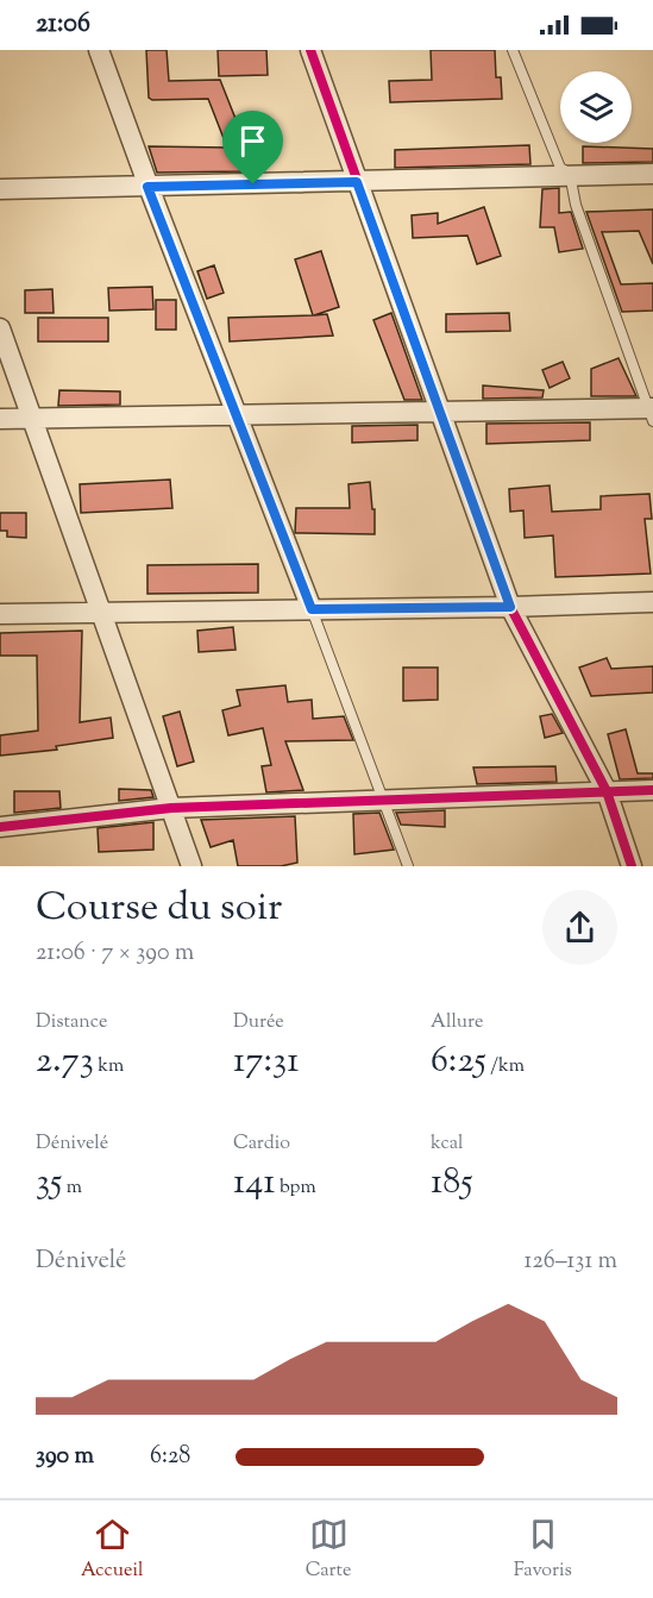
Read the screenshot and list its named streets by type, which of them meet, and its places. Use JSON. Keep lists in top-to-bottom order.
{
  "page": {
    "status": "21:06",
    "heading": ["Course du soir", "21:06 · 7 × 390 m"],
    "stats": [
      ["Distance", "2.73 km"],
      ["Durée", "17:31"],
      ["Allure", "6:25 /km"],
      ["Dénivelé", "35 m"],
      ["Cardio", "141 bpm"],
      ["kcal", "185"]
    ],
    "chart": ["Dénivelé", "126–131 m"],
    "list": [
      {
        "name": "390 m",
        "note": "6:28"
      }
    ],
    "tabs": ["Accueil", "Carte", "Favoris"]
  }
}
